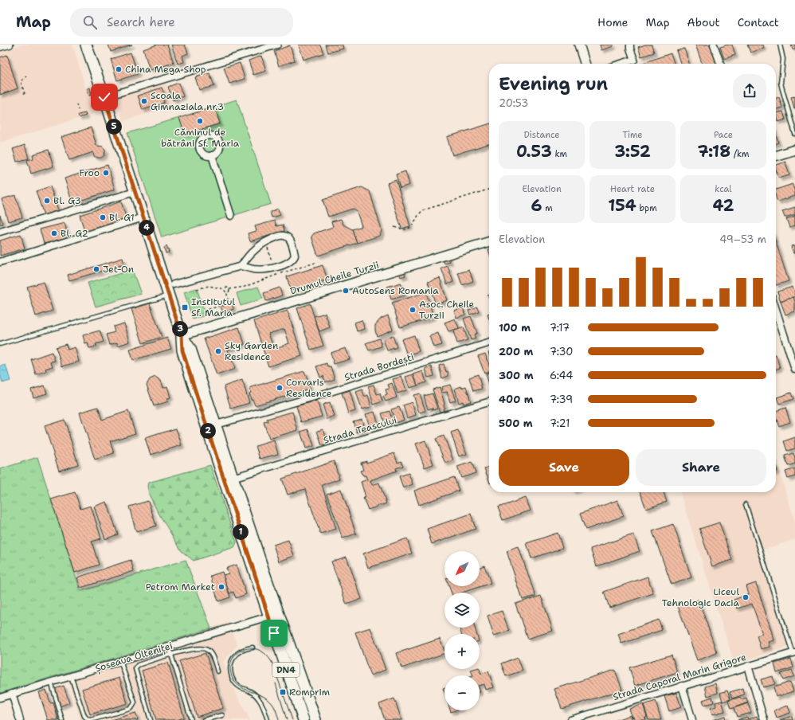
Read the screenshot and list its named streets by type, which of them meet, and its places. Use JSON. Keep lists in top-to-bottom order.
{
  "streets": {
    "main road": ["DN4"],
    "street": [
      "Drumul Cheile Turzii",
      "Strada Bordești",
      "Strada Teascului",
      "Șoseaua Olteniței",
      "Strada Caporal Marin Grigore"
    ]
  },
  "crossings": [
    ["Drumul Cheile Turzii", "DN4"],
    ["Strada Bordești", "DN4"],
    ["Strada Teascului", "DN4"],
    ["Șoseaua Olteniței", "DN4"]
  ],
  "places": {
    "other": [
      "China Mega Shop",
      "Scoala Gimnaziala nr.3",
      "Căminul de bătrâni Sf. Maria",
      "Froo",
      "Bl. G3",
      "Bl. G1",
      "Bl. G2",
      "Jet-On",
      "AutoSens Romania",
      "Asoc. Cheile Turzii",
      "Sky Garden Residence",
      "Corvaris Residence",
      "Petrom Market",
      "Liceul Tehnologic Dacia"
    ],
    "transit": ["Institutul Sf. Maria", "Romprim"]
  },
  "north": "bottom left",
  "page": {
    "header": "Map",
    "search": "Search here",
    "nav": [
      "Home",
      "Map",
      "About",
      "Contact"
    ],
    "heading": ["Evening run", "20:53"],
    "stats": [
      ["Distance", "0.53 km"],
      ["Time", "3:52"],
      ["Pace", "7:18 /km"],
      ["Elevation", "6 m"],
      ["Heart rate", "154 bpm"],
      ["kcal", "42"]
    ],
    "pins": [
      "5",
      "4",
      "3",
      "2",
      "1"
    ],
    "chart": ["Elevation", "49–53 m"],
    "list": [
      {
        "name": "100 m",
        "note": "7:17"
      },
      {
        "name": "200 m",
        "note": "7:30"
      },
      {
        "name": "300 m",
        "note": "6:44"
      },
      {
        "name": "400 m",
        "note": "7:39"
      },
      {
        "name": "500 m",
        "note": "7:21"
      }
    ],
    "buttons": ["Save", "Share"],
    "map_buttons": ["+", "−"]
  }
}
